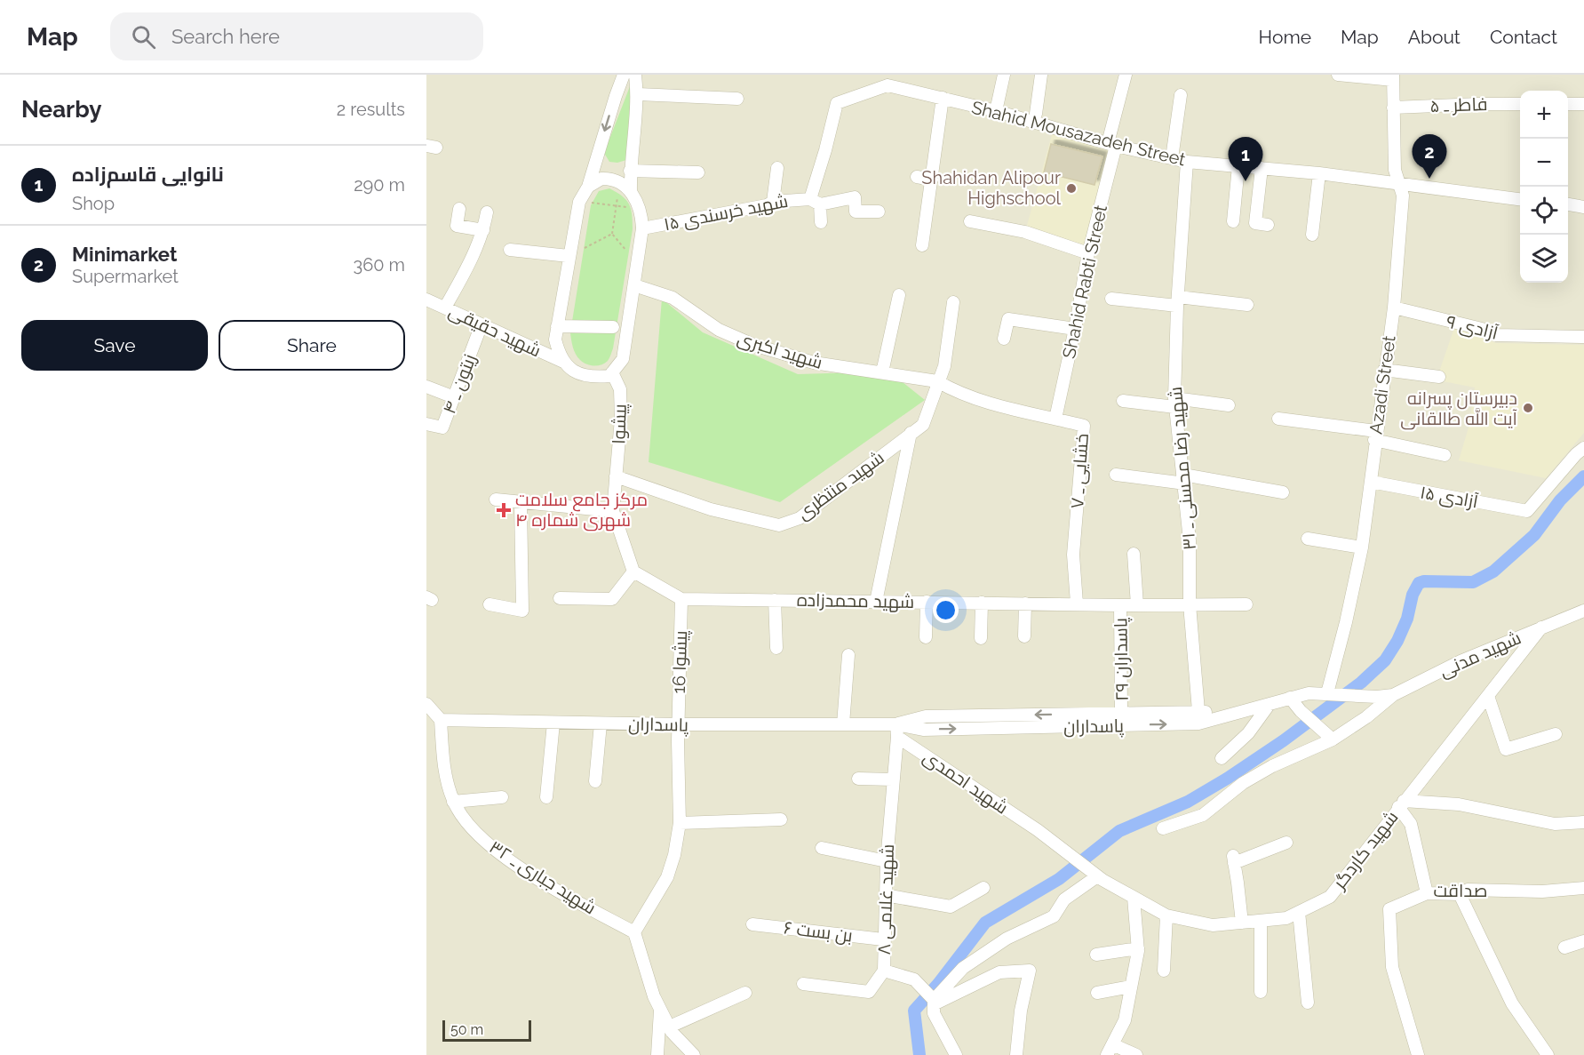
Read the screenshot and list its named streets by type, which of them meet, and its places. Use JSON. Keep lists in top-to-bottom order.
{
  "streets": {
    "street": [
      "فاطر ـ ۵",
      "Shahid Mousazadeh Street",
      "شهید خرسندی ۱۵",
      "Shahid Rabti Street",
      "آزادی ۹",
      "شهید حقیقی",
      "شهید اکبری",
      "زیتون ـ ۴",
      "Azadi Street",
      "پیشوا",
      "شهید رضا محسنی ـ ۳۱",
      "خشایی ـ ۷",
      "شهید منتظری",
      "آزادی ۱۵",
      "شهید محمدزاده",
      "شهید مدنی",
      "پاسداران ۲۹",
      "پیشوا 16",
      "پاسداران",
      "شهید احمدی",
      "شهید کاردگر",
      "شهید جباری ـ ۳۲",
      "صداقت",
      "۸ شهید غلامی",
      "بن بست ۶"
    ]
  },
  "crossings": [
    ["فاطر ـ ۵", "Azadi Street"],
    ["Shahid Mousazadeh Street", "Shahid Rabti Street"],
    ["Shahid Mousazadeh Street", "Azadi Street"],
    ["Shahid Mousazadeh Street", "شهید رضا محسنی ـ ۳۱"],
    ["Shahid Rabti Street", "خشایی ـ ۷"],
    ["آزادی ۹", "Azadi Street"],
    ["شهید حقیقی", "زیتون ـ ۴"],
    ["شهید حقیقی", "پیشوا"],
    ["شهید اکبری", "خشایی ـ ۷"],
    ["شهید اکبری", "شهید منتظری"],
    ["Azadi Street", "آزادی ۱۵"],
    ["Azadi Street", "شهید مدنی"],
    ["Azadi Street", "پاسداران"],
    ["پیشوا", "شهید منتظری"],
    ["شهید رضا محسنی ـ ۳۱", "شهید محمدزاده"],
    ["شهید رضا محسنی ـ ۳۱", "پاسداران"],
    ["خشایی ـ ۷", "شهید منتظری"],
    ["خشایی ـ ۷", "شهید محمدزاده"],
    ["شهید محمدزاده", "پاسداران ۲۹"],
    ["شهید محمدزاده", "پیشوا 16"],
    ["شهید مدنی", "پاسداران"],
    ["شهید مدنی", "شهید کاردگر"],
    ["پاسداران ۲۹", "پاسداران"],
    ["پیشوا 16", "پاسداران"],
    ["پیشوا 16", "شهید جباری ـ ۳۲"],
    ["پاسداران", "شهید احمدی"],
    ["پاسداران", "شهید جباری ـ ۳۲"],
    ["پاسداران", "۸ شهید غلامی"],
    ["شهید احمدی", "شهید کاردگر"],
    ["شهید احمدی", "۸ شهید غلامی"],
    ["شهید کاردگر", "صداقت"],
    ["۸ شهید غلامی", "بن بست ۶"]
  ],
  "places": {
    "other": ["Shahidan Alipour Highschool", "دبیرستان پسرانه آیت اللَّه طالقانی"],
    "health": ["مرکز جامع سلامت شهری شماره ۴"]
  },
  "scale_bar": "50 m",
  "page": {
    "header": "Map",
    "search": "Search here",
    "nav": [
      "Home",
      "Map",
      "About",
      "Contact"
    ],
    "heading": ["Nearby", "2 results"],
    "map_buttons": ["+", "−"],
    "pins": ["2", "1"],
    "list": [
      {
        "mark": "1",
        "name": "نانوایی قاسم‌زاده",
        "note": "Shop",
        "value": "290 m"
      },
      {
        "mark": "2",
        "name": "Minimarket",
        "note": "Supermarket",
        "value": "360 m"
      }
    ],
    "buttons": ["Save", "Share"],
    "scale": "50 m"
  }
}
